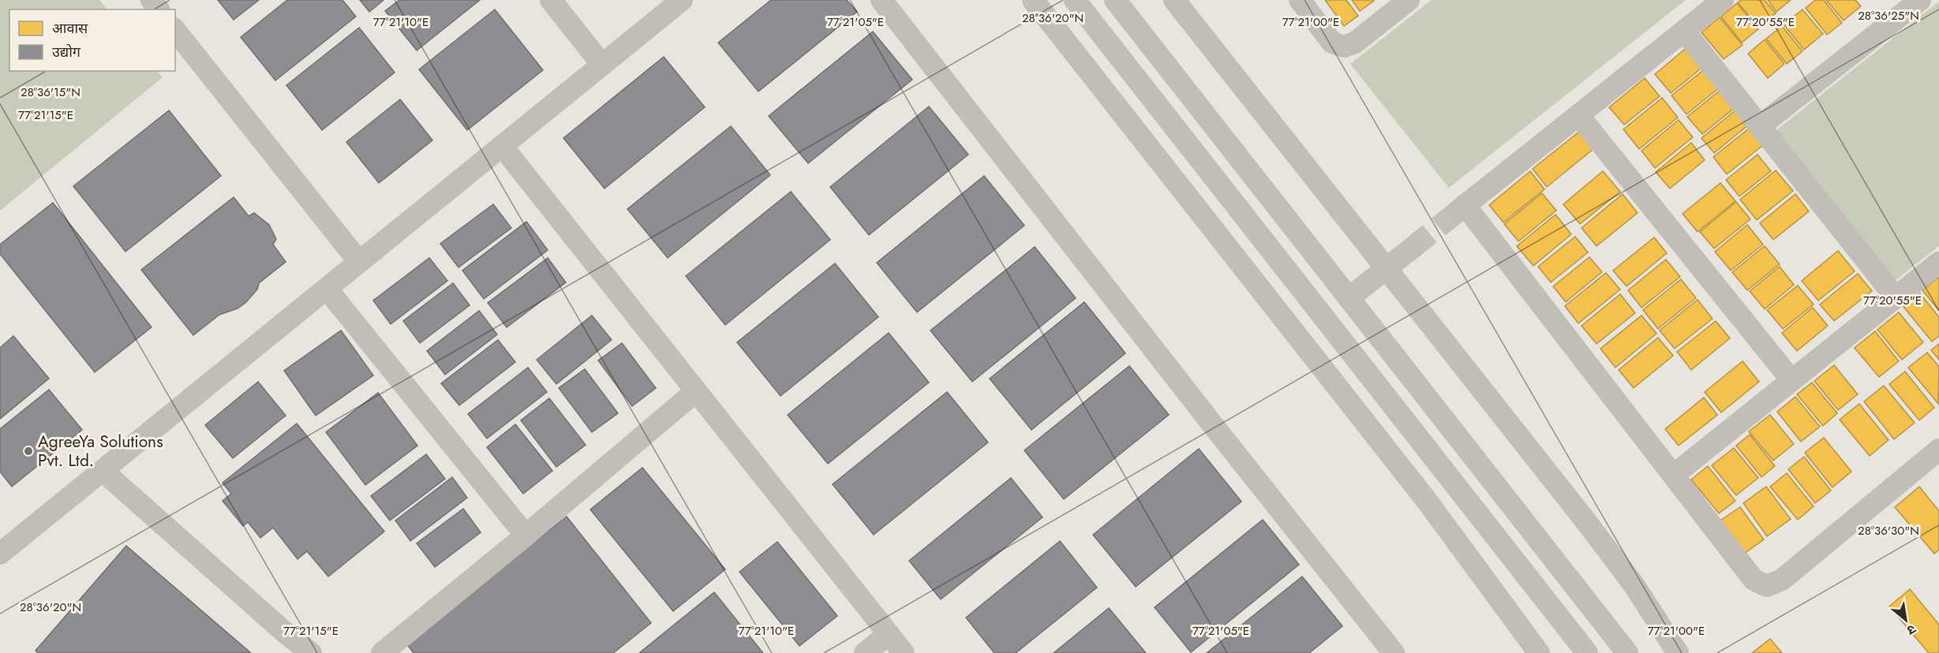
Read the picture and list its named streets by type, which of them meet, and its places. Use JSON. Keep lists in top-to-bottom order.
{
  "places": ["AgreeYa Solutions Pvt. Ltd."],
  "legend": ["आवास", "उद्योग"],
  "north": "bottom right",
  "coordinates": [
    "28°36'25\"N",
    "28°36'20\"N",
    "77°21'10\"E",
    "77°21'05\"E",
    "77°21'00\"E",
    "77°20'55\"E",
    "28°36'15\"N",
    "77°21'15\"E",
    "28°36'30\"N"
  ]
}
